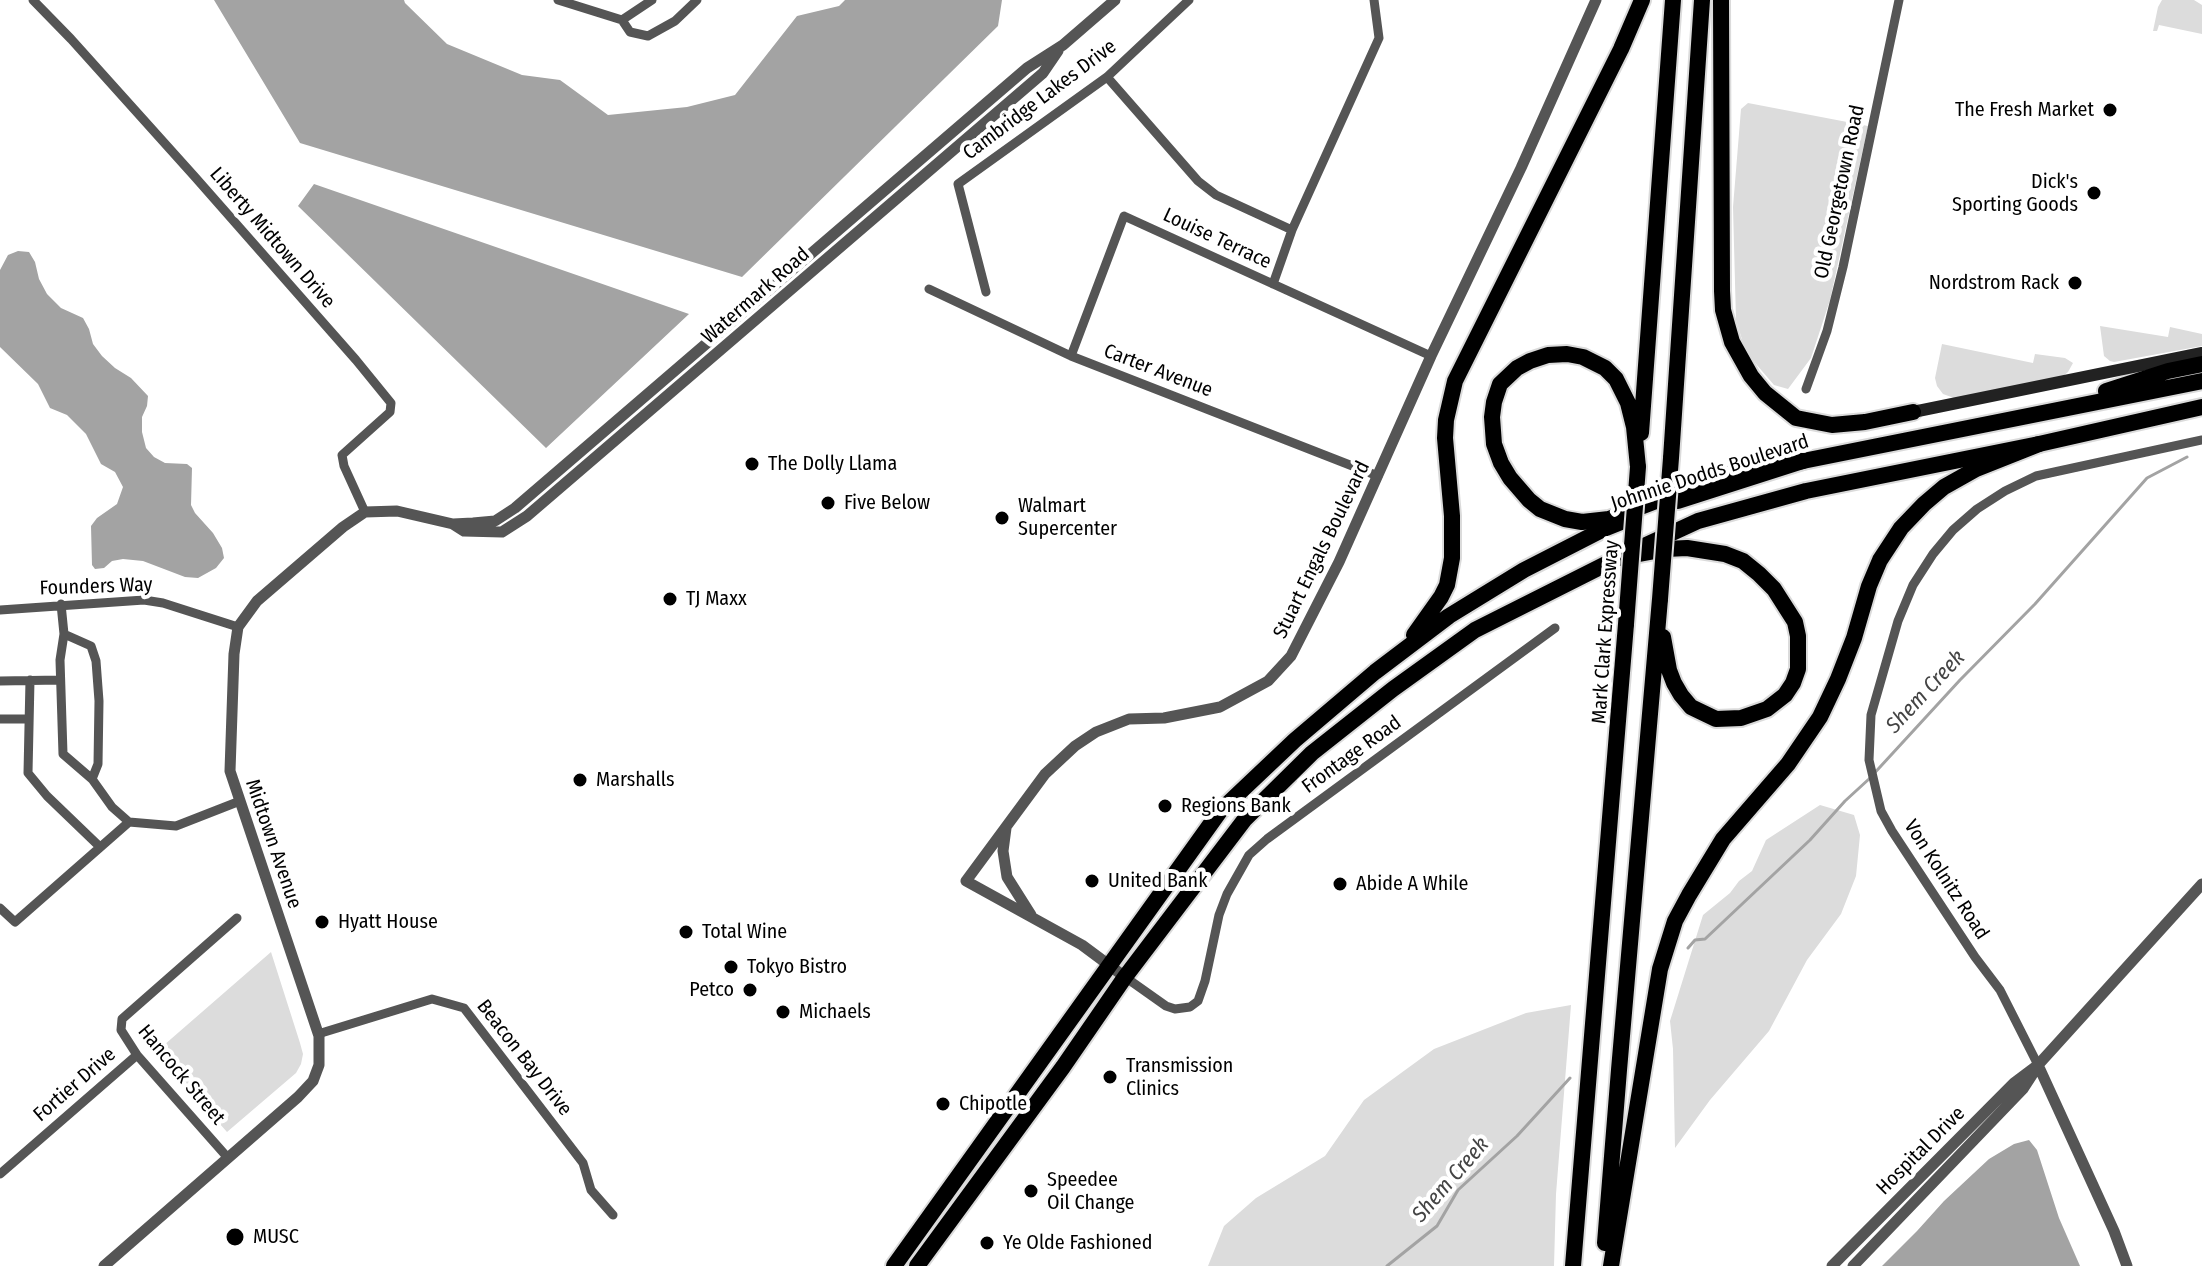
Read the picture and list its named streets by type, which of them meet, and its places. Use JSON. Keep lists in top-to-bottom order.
{
  "streets": {
    "highway": ["Johnnie Dodds Boulevard", "Mark Clark Expressway"],
    "street": [
      "Cambridge Lakes Drive",
      "Old Georgetown Road",
      "Liberty Midtown Drive",
      "Louise Terrace",
      "Watermark Road",
      "Carter Avenue",
      "Stuart Engals Boulevard",
      "Founders Way",
      "Frontage Road",
      "Midtown Avenue",
      "Von Kolnitz Road",
      "Beacon Bay Drive",
      "Hancock Street",
      "Fortier Drive",
      "Hospital Drive"
    ]
  },
  "crossings": [
    ["Liberty Midtown Drive", "Watermark Road"],
    ["Louise Terrace", "Carter Avenue"],
    ["Louise Terrace", "Stuart Engals Boulevard"],
    ["Carter Avenue", "Stuart Engals Boulevard"],
    ["Johnnie Dodds Boulevard", "Stuart Engals Boulevard"],
    ["Stuart Engals Boulevard", "Frontage Road"],
    ["Founders Way", "Midtown Avenue"],
    ["Midtown Avenue", "Beacon Bay Drive"],
    ["Midtown Avenue", "Hancock Street"],
    ["Von Kolnitz Road", "Hospital Drive"],
    ["Hancock Street", "Fortier Drive"]
  ],
  "water": ["Shem Creek"],
  "places": [
    "The Fresh Market",
    "Dick's Sporting Goods",
    "Nordstrom Rack",
    "The Dolly Llama",
    "Five Below",
    "Walmart Supercenter",
    "TJ Maxx",
    "Marshalls",
    "Regions Bank",
    "United Bank",
    "Abide A While",
    "Hyatt House",
    "Total Wine",
    "Tokyo Bistro",
    "Petco",
    "Michaels",
    "Transmission Clinics",
    "Chipotle",
    "Speedee Oil Change",
    "MUSC",
    "Ye Olde Fashioned"
  ]
}
